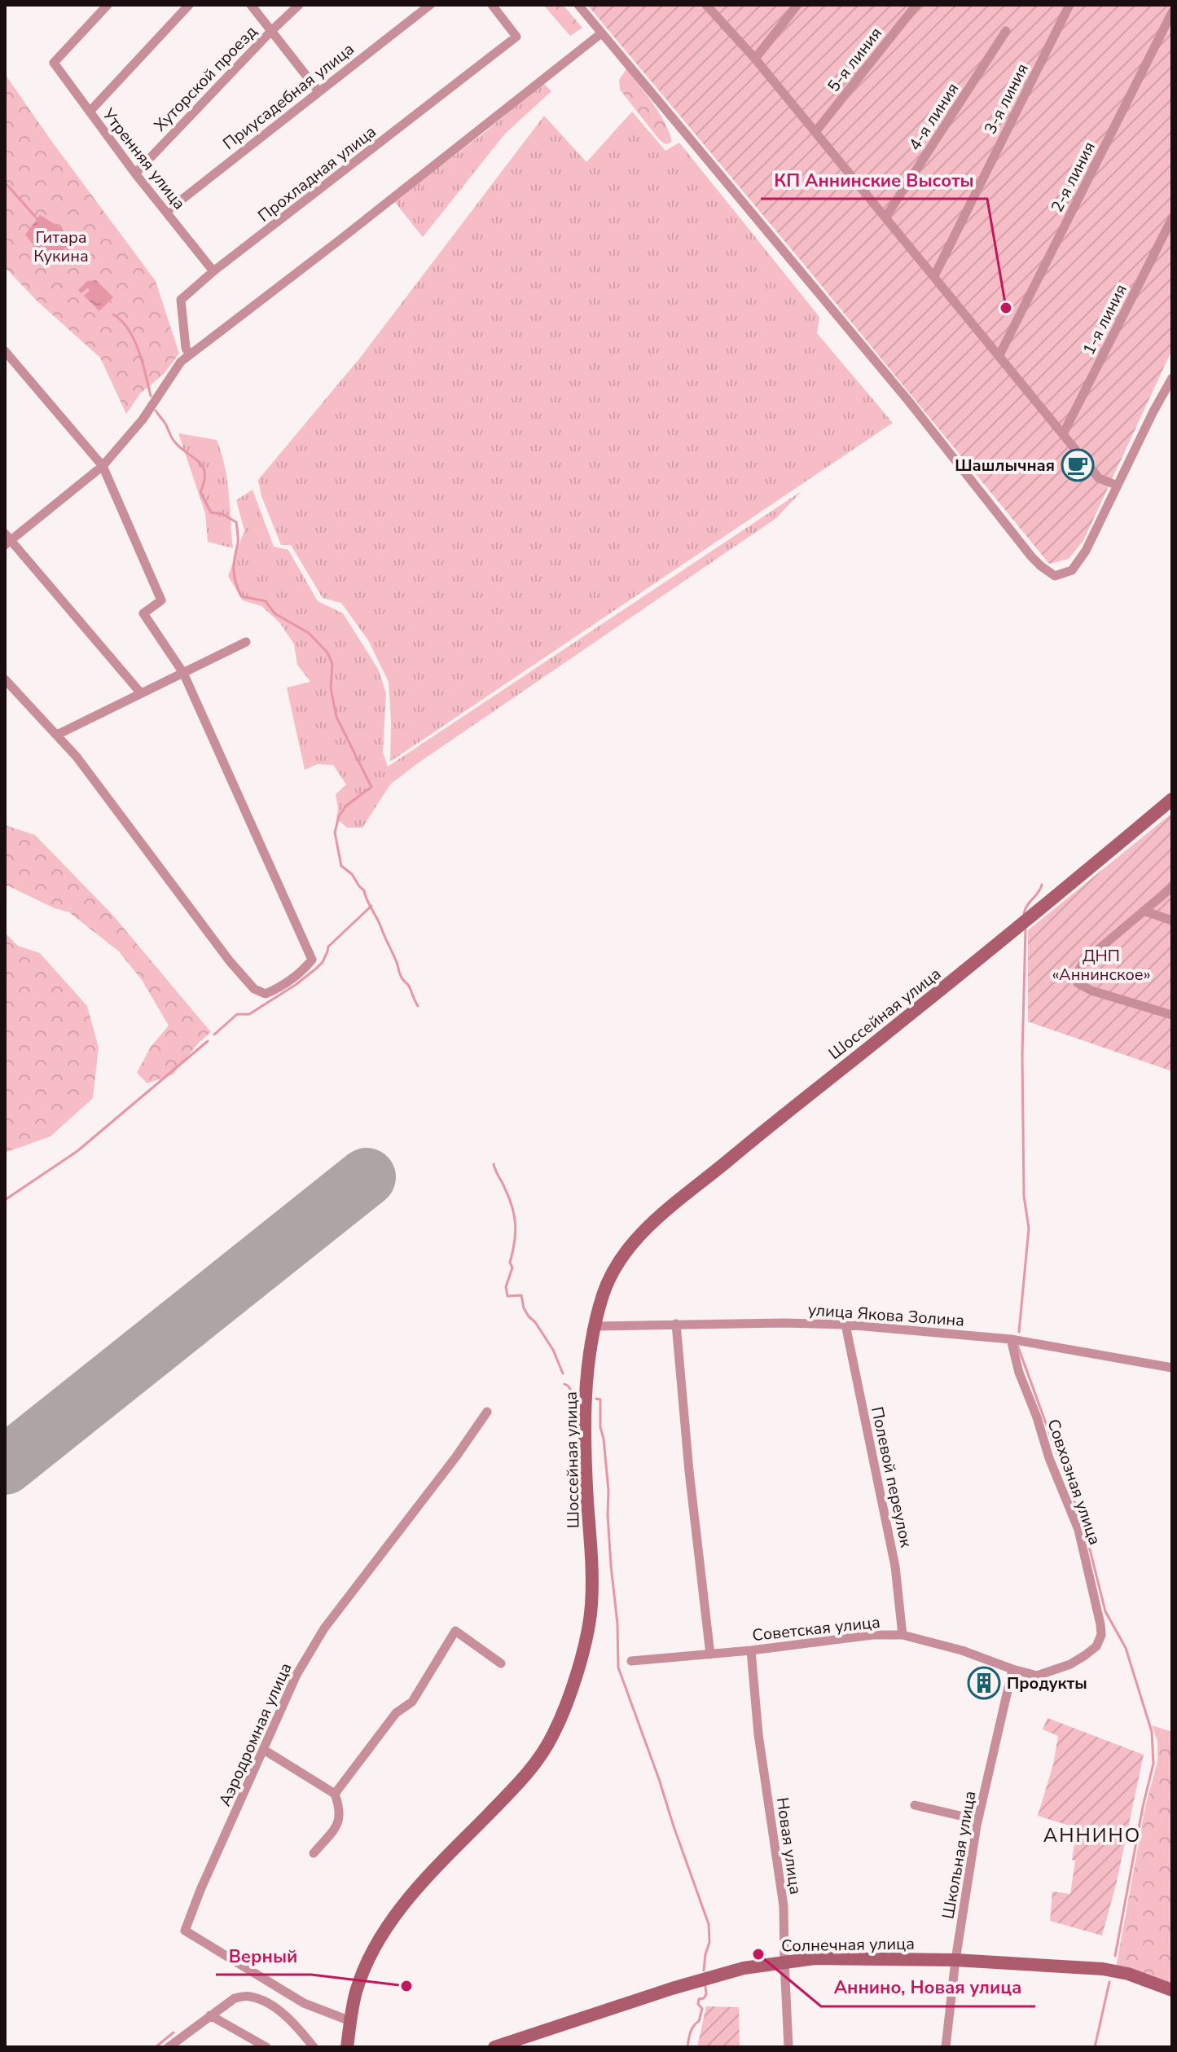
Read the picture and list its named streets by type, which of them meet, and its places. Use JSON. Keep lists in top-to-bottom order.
{
  "streets": {
    "main road": ["Шоссейная улица", "Солнечная улица"],
    "street": [
      "5-я линия",
      "Хуторской проезд",
      "Приусадебная улица",
      "3-я линия",
      "4-я линия",
      "Утренняя улица",
      "Прохладная улица",
      "2-я линия",
      "1-я линия",
      "улица Якова Золина",
      "Полевой переулок",
      "Совхозная улица",
      "Советская улица",
      "Аэродромная улица",
      "Новая улица",
      "Школьная улица"
    ]
  },
  "crossings": [
    ["Хуторской проезд", "Утренняя улица"],
    ["Приусадебная улица", "Утренняя улица"],
    ["Утренняя улица", "Прохладная улица"],
    ["Шоссейная улица", "улица Якова Золина"],
    ["Шоссейная улица", "Аэродромная улица"],
    ["улица Якова Золина", "Полевой переулок"],
    ["улица Якова Золина", "Совхозная улица"],
    ["Полевой переулок", "Советская улица"],
    ["Совхозная улица", "Советская улица"],
    ["Советская улица", "Новая улица"],
    ["Советская улица", "Школьная улица"],
    ["Новая улица", "Солнечная улица"],
    ["Школьная улица", "Солнечная улица"]
  ],
  "districts": ["АННИНО"],
  "parks": ["Гитара Кукина", "ДНП «Аннинское»"],
  "places": {
    "other": ["КП Аннинские Высоты", "Аннино, Новая улица", "Верный"],
    "cafe": ["Шашлычная"],
    "building": ["Продукты"]
  }
}
